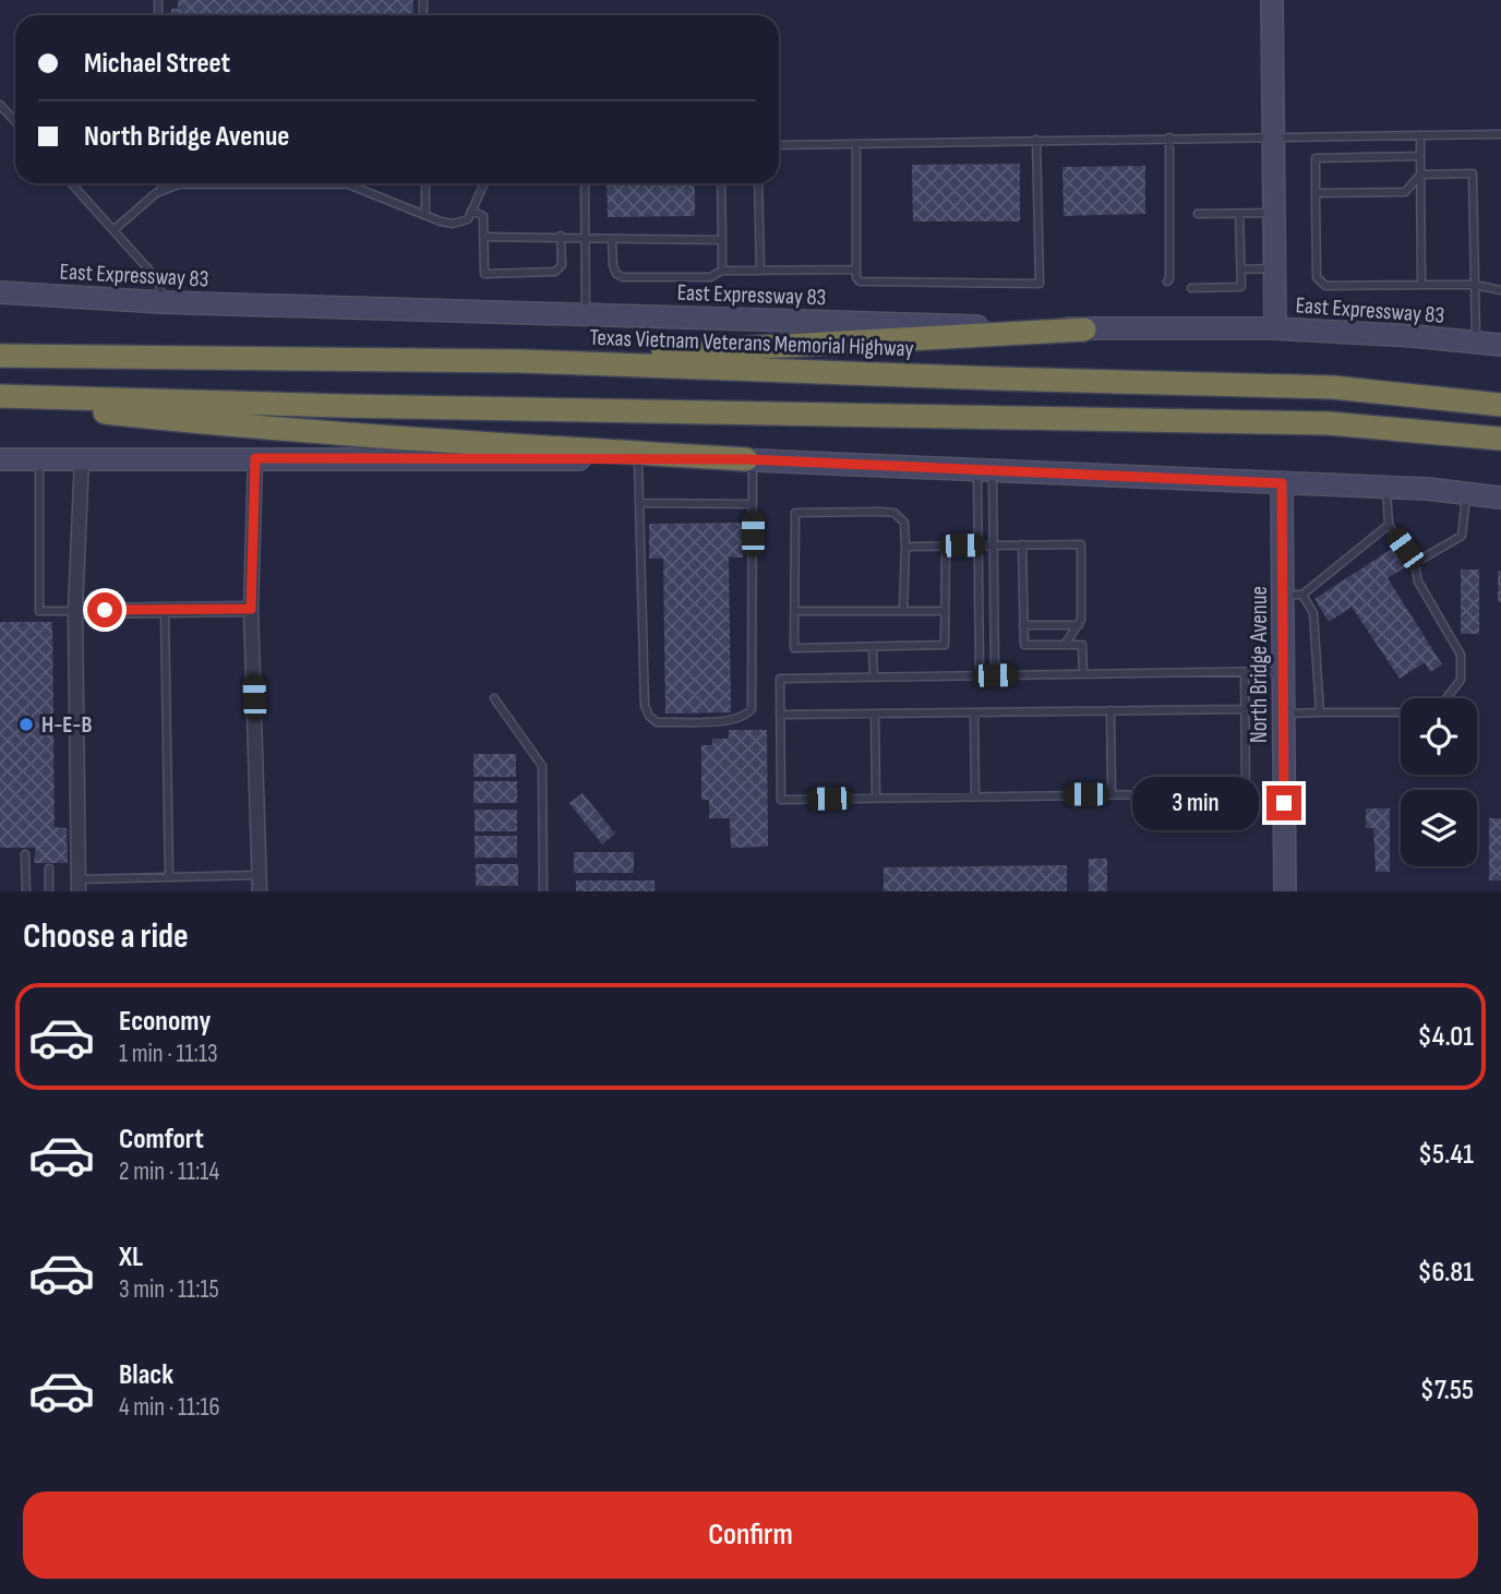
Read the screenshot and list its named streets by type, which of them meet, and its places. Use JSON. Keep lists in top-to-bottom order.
{
  "streets": {
    "highway": ["Texas Vietnam Veterans Memorial Highway"],
    "main road": ["East Expressway 83", "North Bridge Avenue"]
  },
  "places": ["H-E-B"],
  "page": {
    "banner": ["Michael Street", "North Bridge Avenue"],
    "bubble": "3 min",
    "heading": "Choose a ride",
    "list": [
      {
        "name": "Economy",
        "note": "1 min · 11:13",
        "value": "$4.01"
      },
      {
        "name": "Comfort",
        "note": "2 min · 11:14",
        "value": "$5.41"
      },
      {
        "name": "XL",
        "note": "3 min · 11:15",
        "value": "$6.81"
      },
      {
        "name": "Black",
        "note": "4 min · 11:16",
        "value": "$7.55"
      }
    ],
    "buttons": "Confirm"
  }
}
